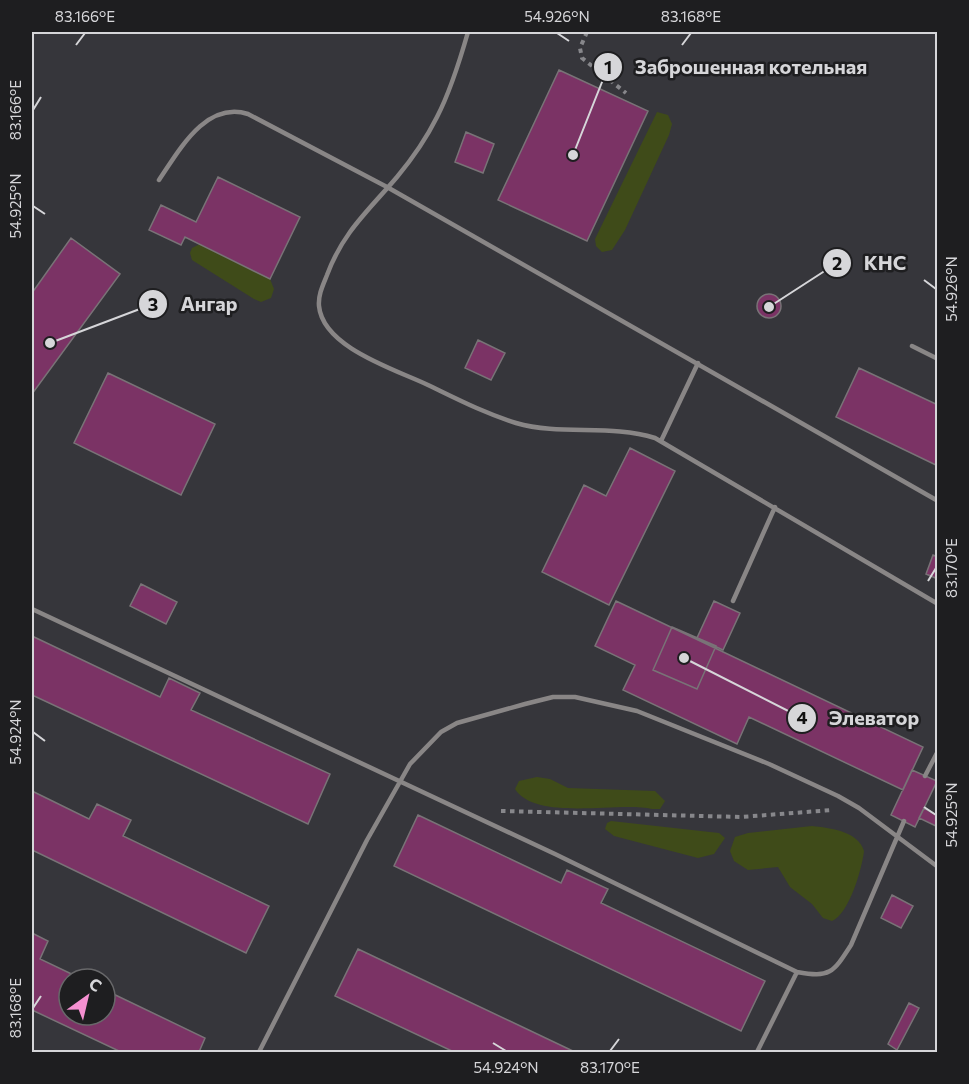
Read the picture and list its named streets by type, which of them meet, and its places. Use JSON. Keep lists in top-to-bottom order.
{
  "places": [
    "Заброшенная котельная",
    "КНС",
    "Ангар",
    "Элеватор"
  ],
  "north": "top right",
  "coordinates": [
    "83.166°E",
    "54.926°N",
    "83.168°E",
    "54.925°N",
    "83.170°E",
    "54.924°N"
  ]
}
